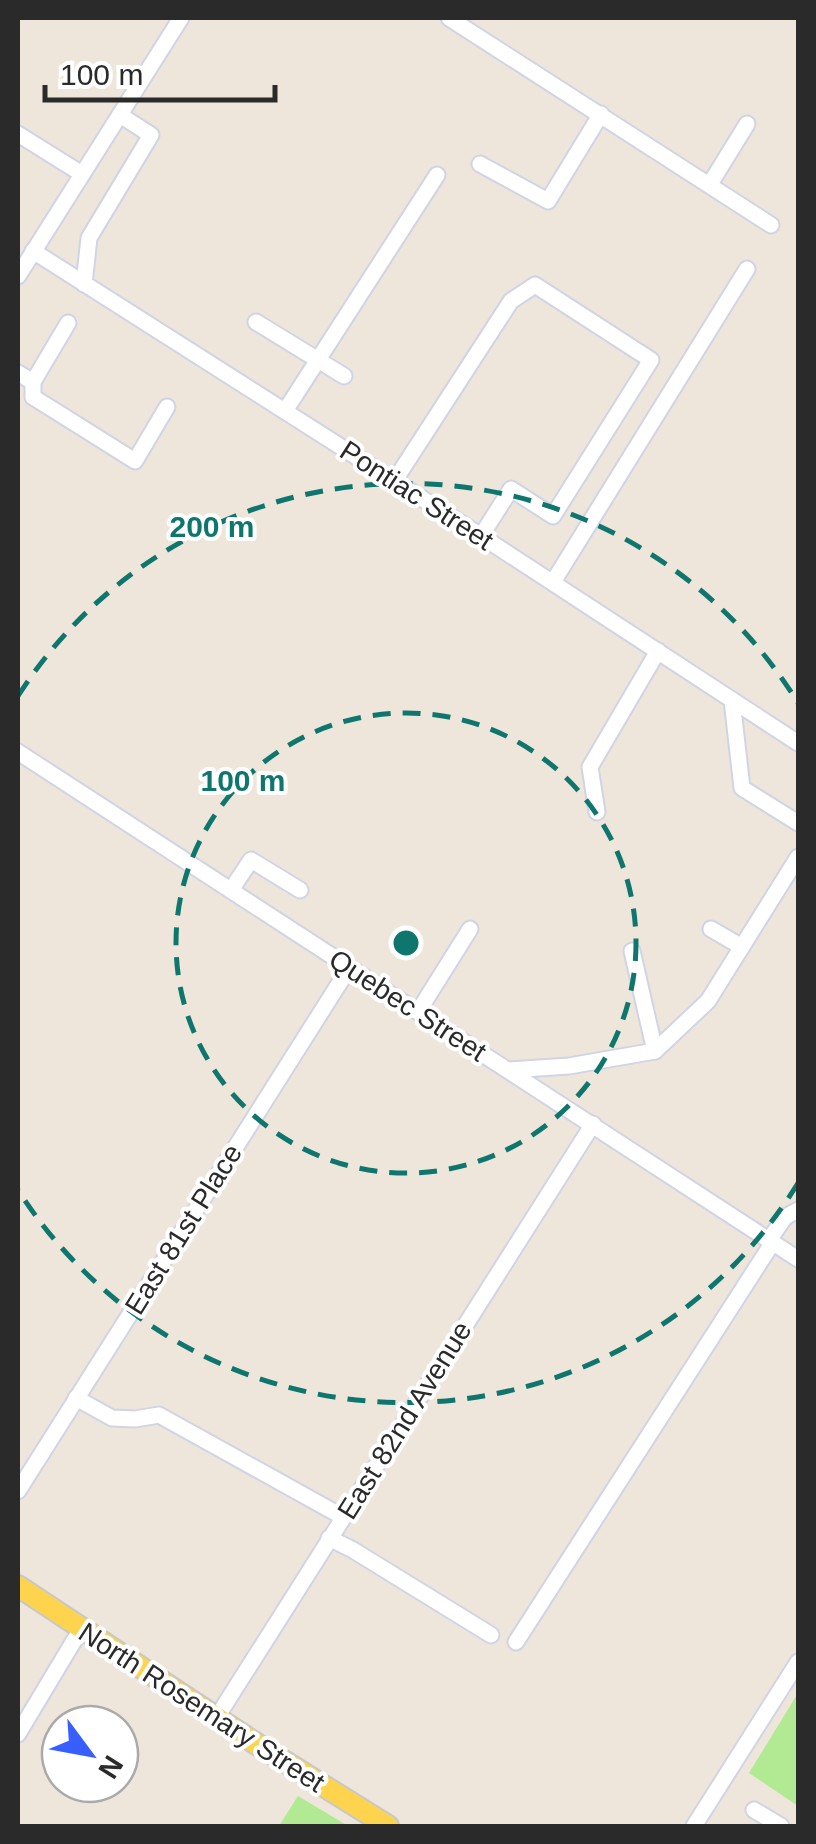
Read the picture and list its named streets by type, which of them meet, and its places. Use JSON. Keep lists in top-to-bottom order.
{
  "streets": {
    "main road": ["North Rosemary Street"],
    "street": [
      "Pontiac Street",
      "Quebec Street",
      "East 81st Place",
      "East 82nd Avenue"
    ]
  },
  "crossings": [
    ["Quebec Street", "East 81st Place"],
    ["Quebec Street", "East 82nd Avenue"],
    ["East 82nd Avenue", "North Rosemary Street"]
  ],
  "scale_bar": "100 m",
  "north": "bottom right",
  "rings": ["200 m", "100 m"]
}
